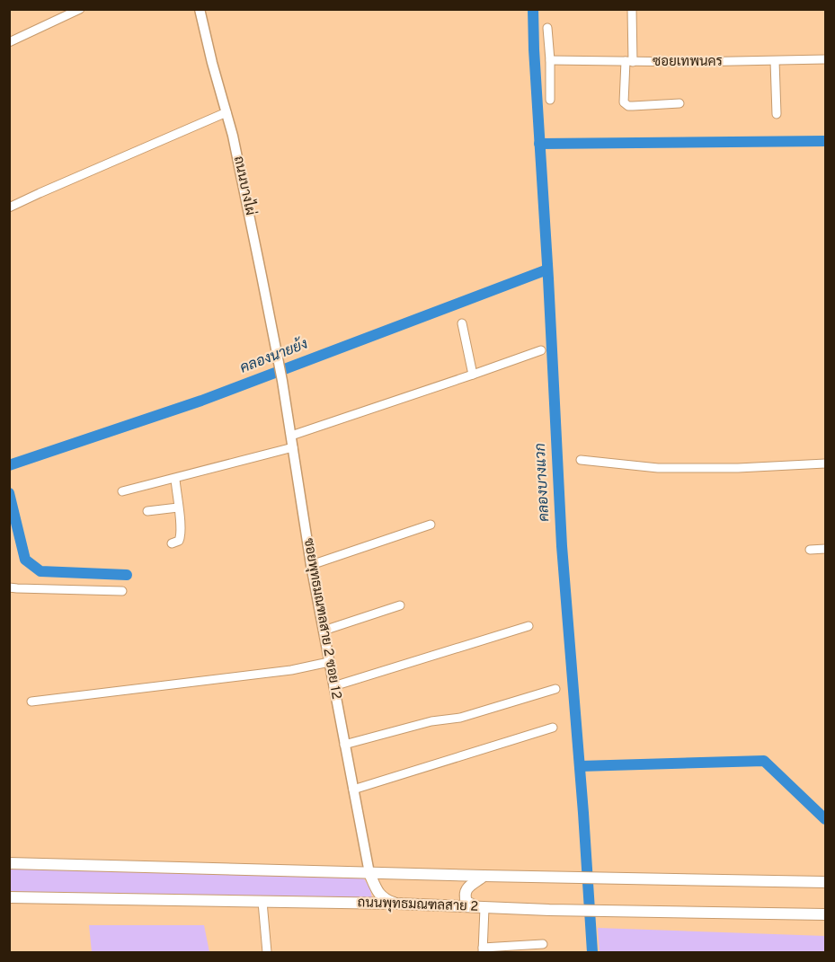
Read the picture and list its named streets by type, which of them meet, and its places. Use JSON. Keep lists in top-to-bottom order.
{
  "streets": {
    "main road": ["ถนนพุทธมณฑลสาย 2"],
    "street": ["ซอยเทพนคร", "ถนนบางไผ่", "ซอยพุทธมณฑลสาย 2 ซอย 12"]
  },
  "crossings": [
    ["ถนนบางไผ่", "ซอยพุทธมณฑลสาย 2 ซอย 12"]
  ],
  "water": ["คลองนายย้ง", "คลองบางแวก"]
}
